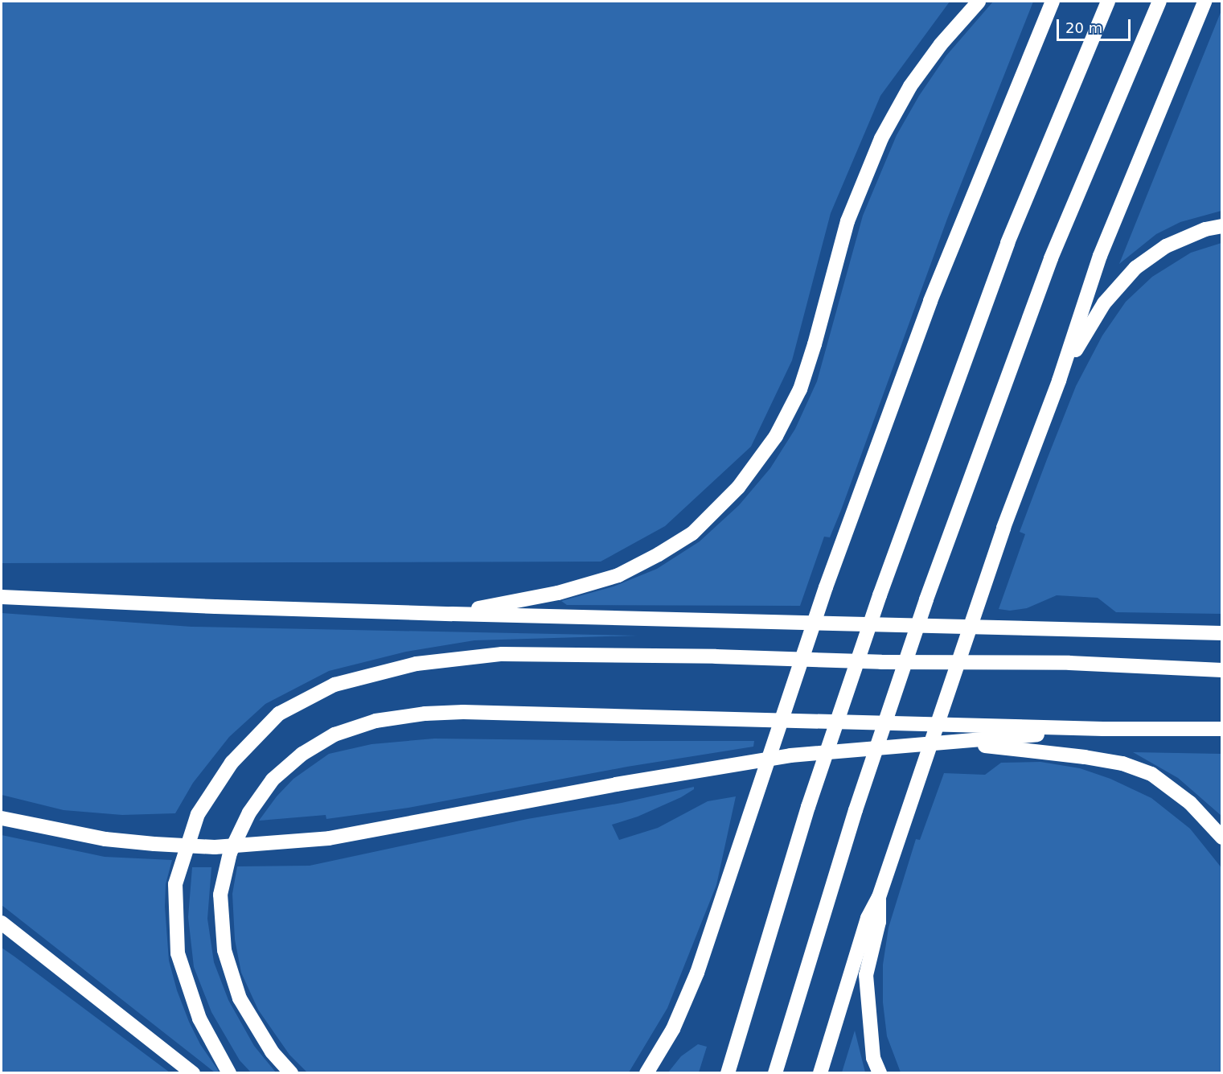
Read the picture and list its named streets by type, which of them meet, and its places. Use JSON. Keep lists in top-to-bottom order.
{
  "scale_bar": "20 m"
}
